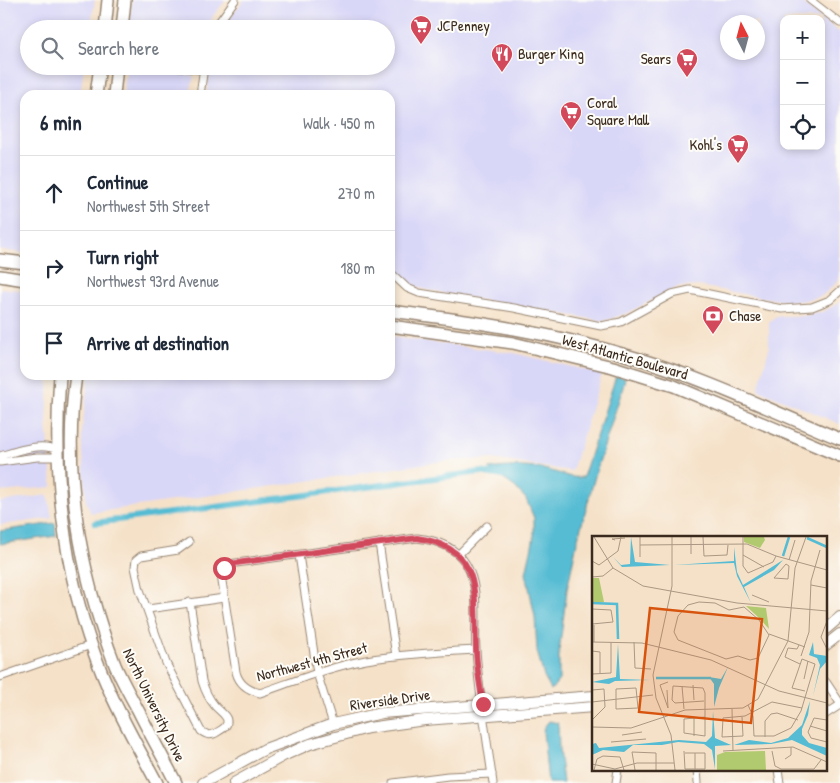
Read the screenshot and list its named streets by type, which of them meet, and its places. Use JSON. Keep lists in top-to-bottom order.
{
  "streets": {
    "main road": ["West Atlantic Boulevard", "North University Drive"],
    "street": ["Northwest 4th Street", "Riverside Drive"]
  },
  "places": {
    "supermarket": [
      "JCPenney",
      "Sears",
      "Coral Square Mall",
      "Kohl's"
    ],
    "restaurant": ["Burger King"],
    "bank": ["Chase"]
  },
  "north": "top",
  "page": {
    "map_buttons": ["+", "−"],
    "search": "Search here",
    "heading": ["6 min", "Walk · 450 m"],
    "list": [
      ["Continue", "Northwest 5th Street", "270 m"],
      ["Turn right", "Northwest 93rd Avenue", "180 m"],
      "Arrive at destination"
    ]
  }
}
